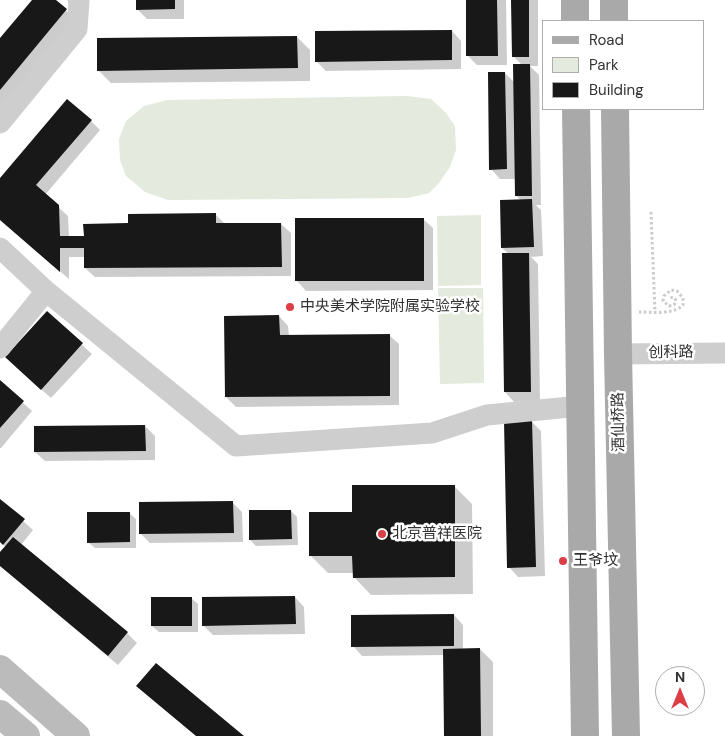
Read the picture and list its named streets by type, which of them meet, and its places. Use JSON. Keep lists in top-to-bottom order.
{
  "streets": {
    "main road": ["酒仙桥路"],
    "street": ["创科路"]
  },
  "crossings": [
    ["创科路", "酒仙桥路"]
  ],
  "places": ["中央美术学院附属实验学校", "北京普祥医院", "王爷坟"],
  "legend": ["Road", "Park", "Building"],
  "north": "top"
}
